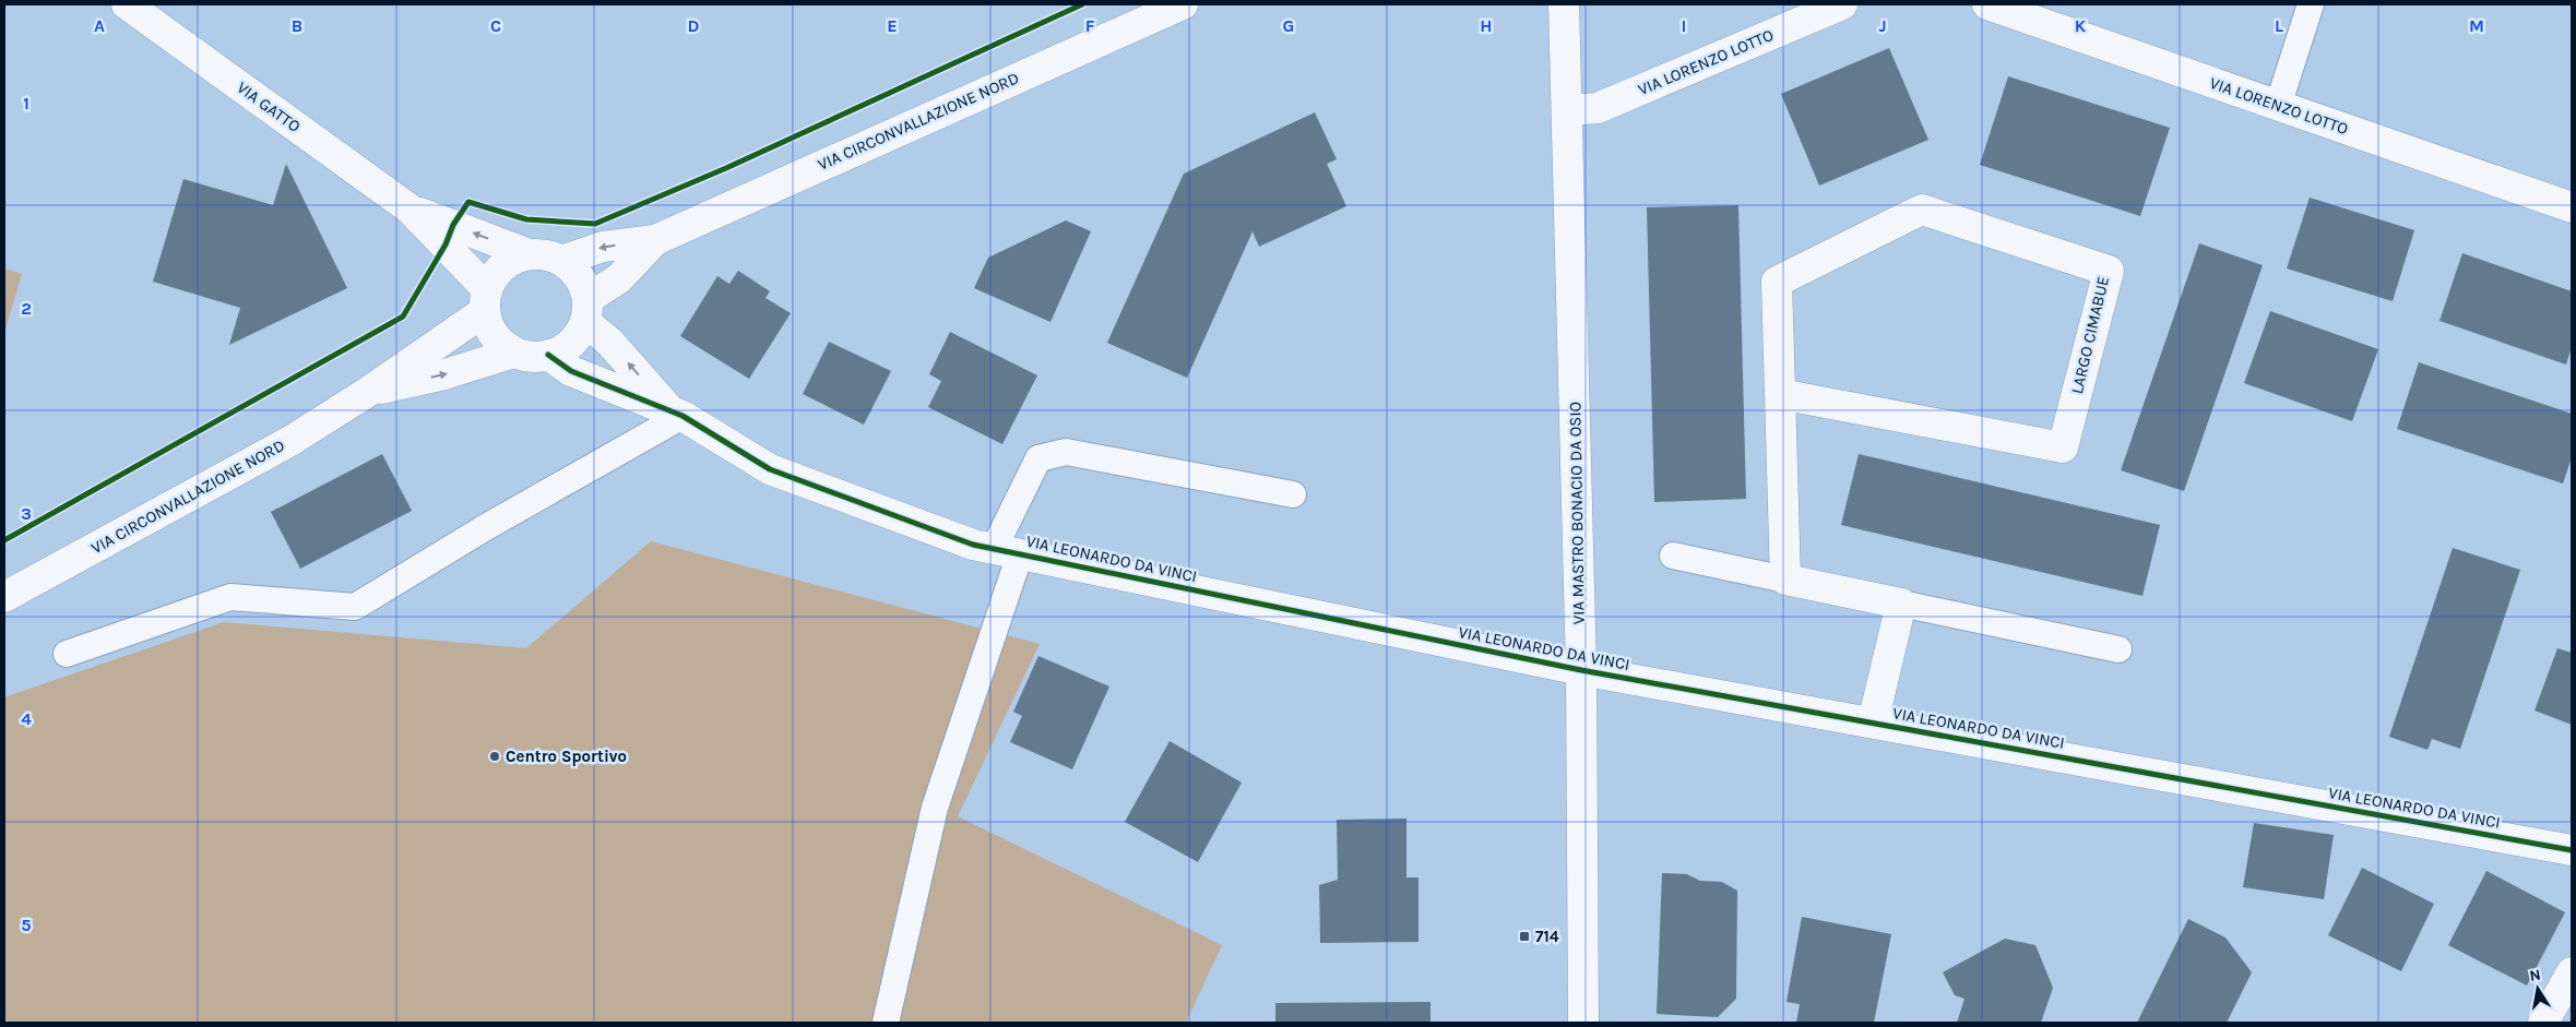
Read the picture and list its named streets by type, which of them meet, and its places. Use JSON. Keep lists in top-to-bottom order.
{
  "streets": {
    "street": [
      "VIA LORENZO LOTTO",
      "VIA GATTO",
      "VIA CIRCONVALLAZIONE NORD",
      "LARGO CIMABUE",
      "VIA MASTRO BONACIO DA OSIO",
      "VIA LEONARDO DA VINCI"
    ]
  },
  "crossings": [
    ["VIA LORENZO LOTTO", "VIA MASTRO BONACIO DA OSIO"],
    ["VIA GATTO", "VIA CIRCONVALLAZIONE NORD"],
    ["VIA GATTO", "VIA LEONARDO DA VINCI"],
    ["VIA CIRCONVALLAZIONE NORD", "VIA LEONARDO DA VINCI"],
    ["VIA MASTRO BONACIO DA OSIO", "VIA LEONARDO DA VINCI"]
  ],
  "places": {
    "other": ["Centro Sportivo"],
    "transit": ["714"]
  },
  "north": "top",
  "grid": {
    "columns": [
      "A",
      "B",
      "C",
      "D",
      "E",
      "F",
      "G",
      "H",
      "I",
      "J",
      "K",
      "L",
      "M"
    ],
    "rows": [
      "1",
      "2",
      "3",
      "4",
      "5"
    ]
  }
}
